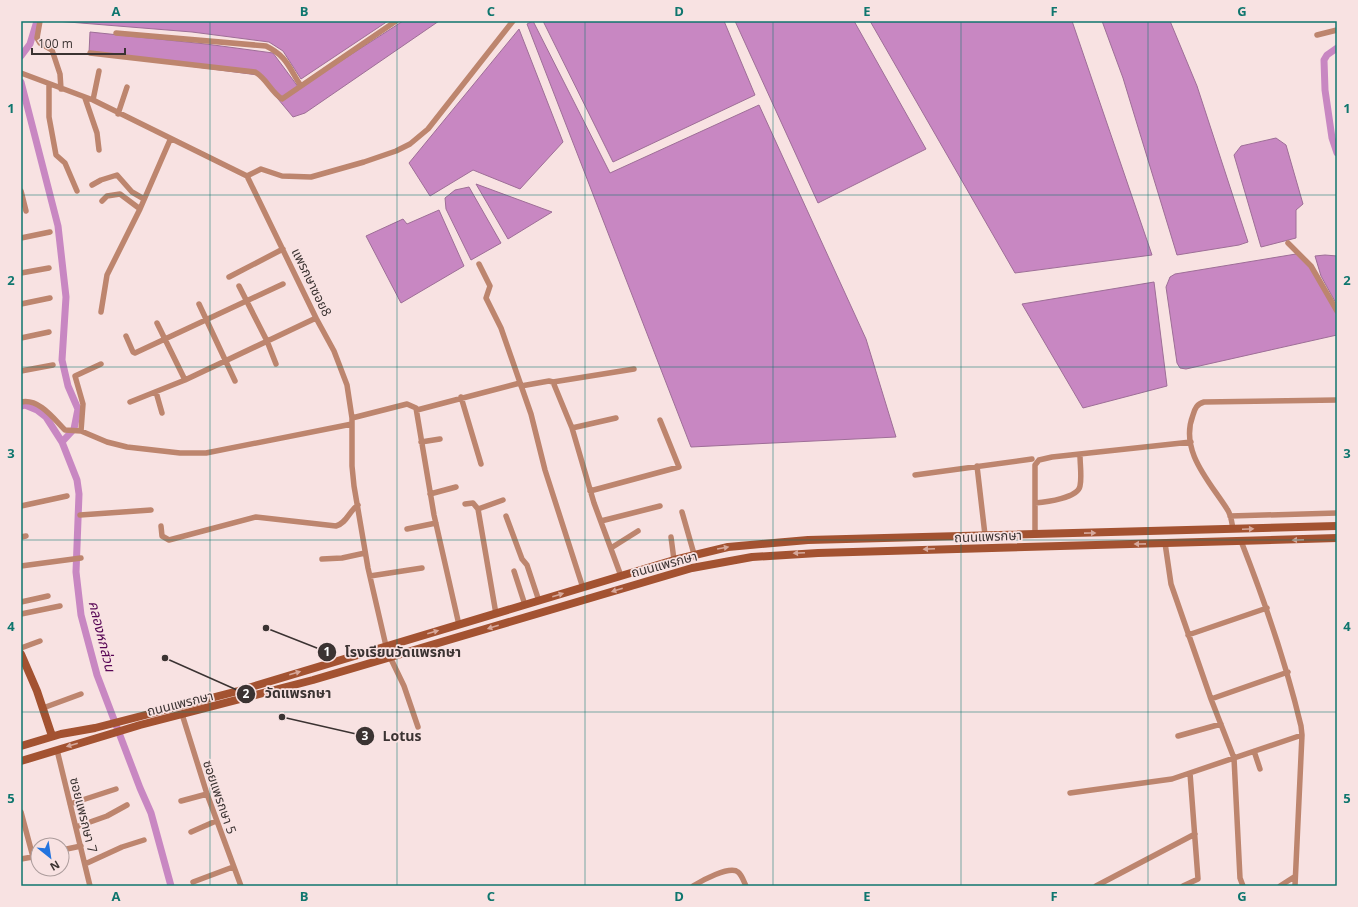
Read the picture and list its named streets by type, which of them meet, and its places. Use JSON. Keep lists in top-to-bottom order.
{
  "streets": {
    "main road": ["ถนนแพรกษา"],
    "street": ["แพรกษาซอย8", "ซอยแพรกษา 5", "ซอยแพรกษา 7"]
  },
  "crossings": [
    ["แพรกษาซอย8", "ถนนแพรกษา"],
    ["ถนนแพรกษา", "ซอยแพรกษา 5"],
    ["ถนนแพรกษา", "ซอยแพรกษา 7"]
  ],
  "water": ["คลองหกส่วน"],
  "places": ["โรงเรียนวัดแพรกษา", "วัดแพรกษา", "Lotus"],
  "scale_bar": "100 m",
  "north": "bottom right",
  "grid": {
    "columns": [
      "A",
      "B",
      "C",
      "D",
      "E",
      "F",
      "G"
    ],
    "rows": [
      "1",
      "2",
      "3",
      "4",
      "5"
    ]
  }
}
